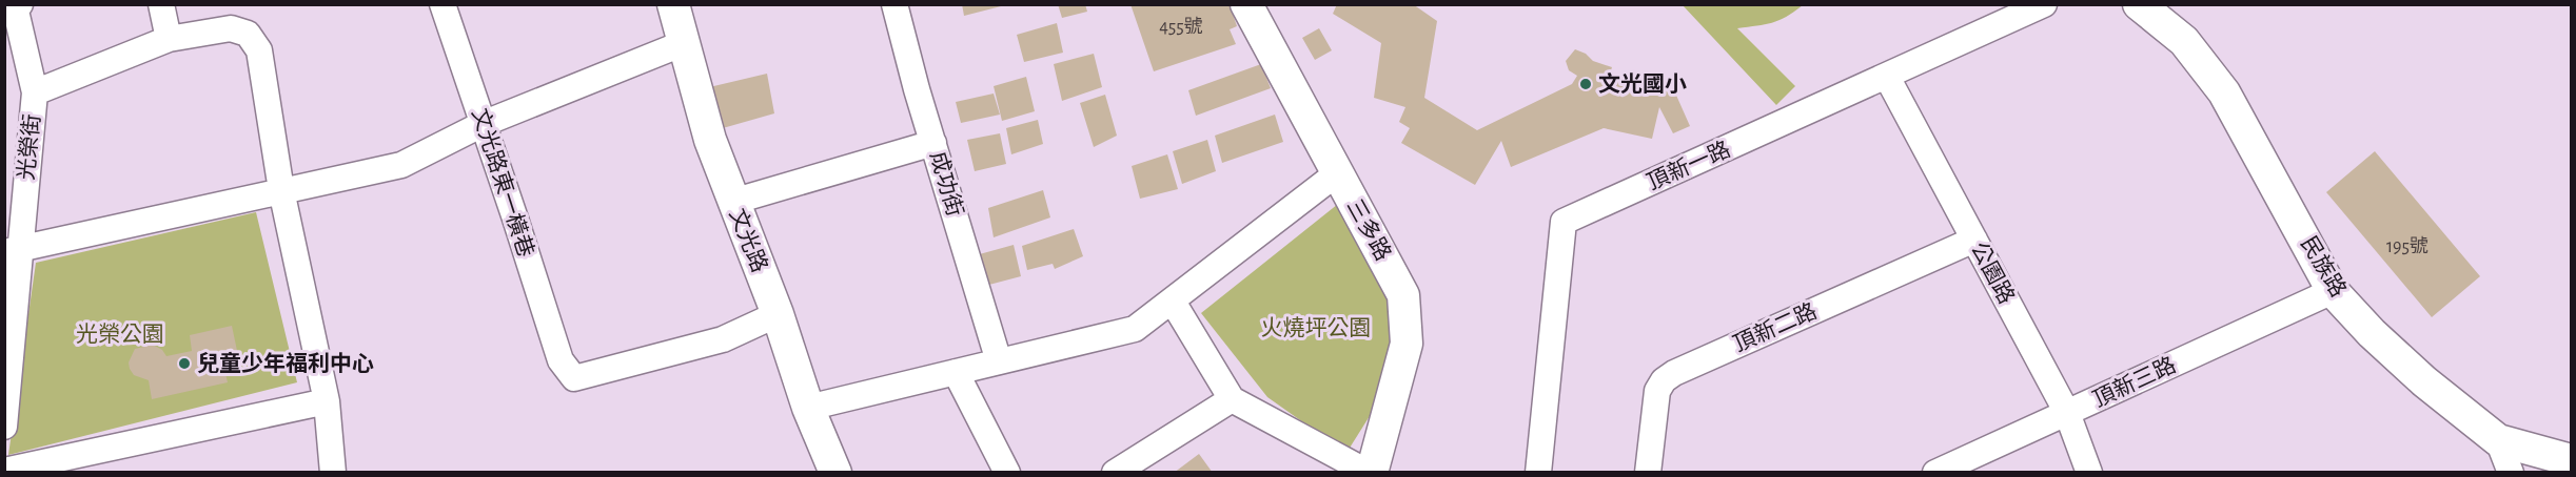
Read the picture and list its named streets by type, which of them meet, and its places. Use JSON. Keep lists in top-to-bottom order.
{
  "streets": {
    "street": [
      "光榮街",
      "頂新一路",
      "文光路東一橫巷",
      "成功街",
      "三多路",
      "文光路",
      "民族路",
      "公園路",
      "頂新二路",
      "頂新三路"
    ]
  },
  "crossings": [
    ["頂新一路", "公園路"],
    ["文光路東一橫巷", "文光路"],
    ["民族路", "頂新三路"],
    ["公園路", "頂新二路"],
    ["公園路", "頂新三路"]
  ],
  "parks": ["火燒坪公園", "光榮公園"],
  "places": ["文光國小", "兒童少年福利中心"],
  "house_numbers": ["455號", "195號"]
}
